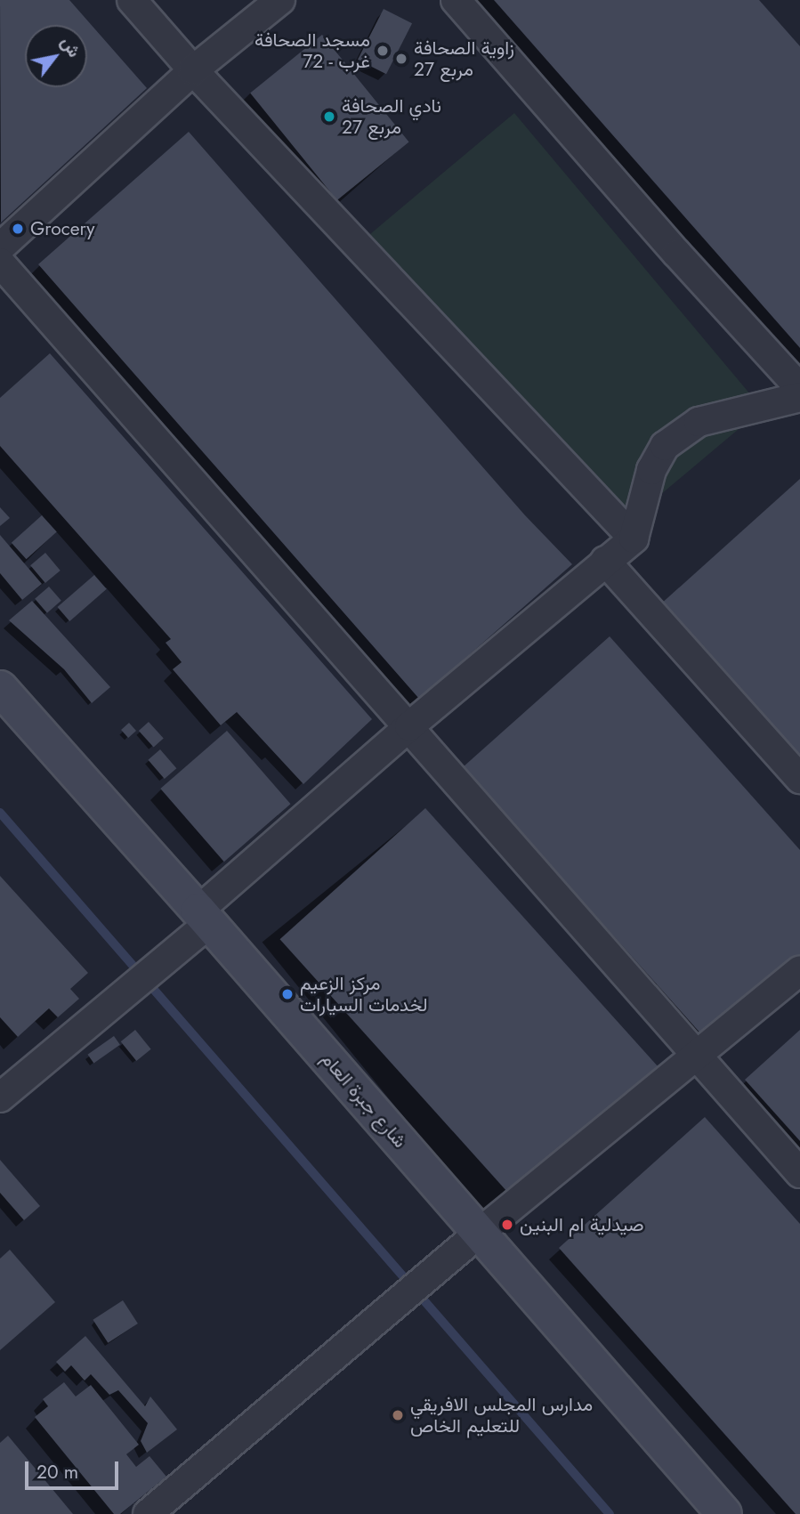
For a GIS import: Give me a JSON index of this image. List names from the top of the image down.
{
  "streets": {
    "main road": ["شارع جبرة العام"]
  },
  "places": [
    "مسجد الصحافة 72 - غرب",
    "زاوية الصحافة مربع 27",
    "نادي الصحافة مربع 27",
    "Grocery",
    "مركز الزعيم لخدمات السيارات",
    "صيدلية ام البنين",
    "مدارس المجلس الافريقي للتعليم الخاص"
  ],
  "scale_bar": "20 m",
  "north": "top right"
}
